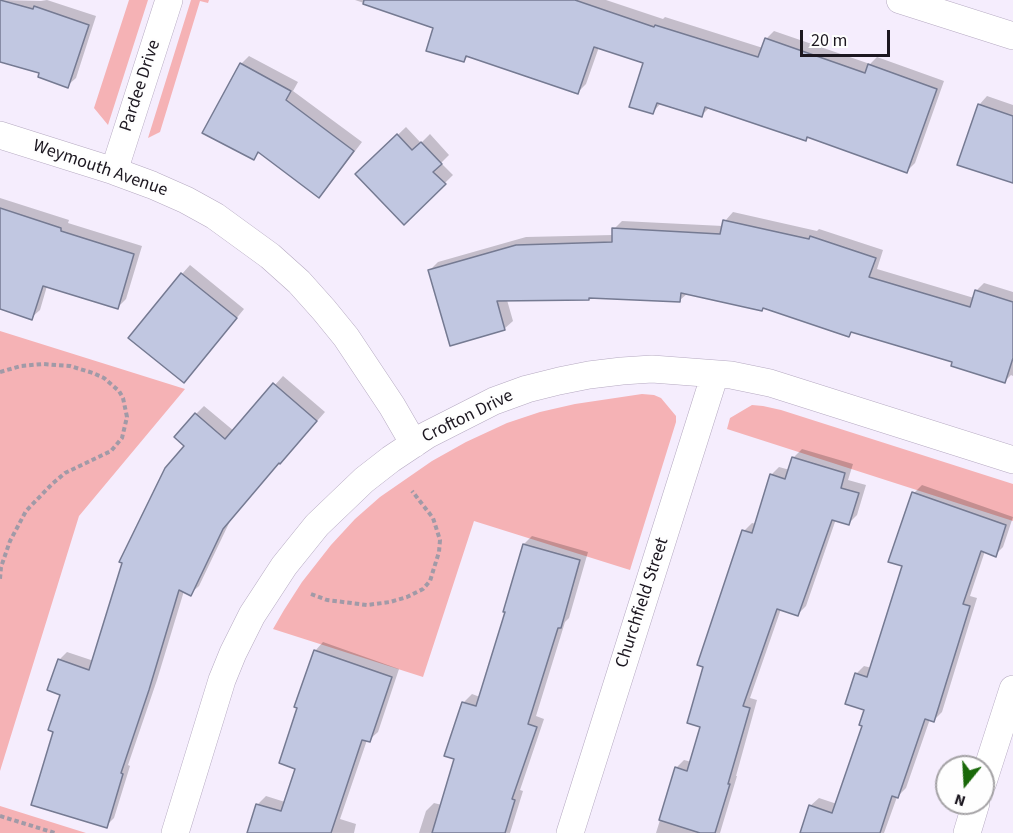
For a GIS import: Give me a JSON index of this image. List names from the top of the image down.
{
  "streets": {
    "street": [
      "Pardee Drive",
      "Weymouth Avenue",
      "Crofton Drive",
      "Churchfield Street"
    ]
  },
  "crossings": [
    ["Pardee Drive", "Weymouth Avenue"],
    ["Weymouth Avenue", "Crofton Drive"],
    ["Crofton Drive", "Churchfield Street"]
  ],
  "scale_bar": "20 m",
  "north": "bottom"
}
